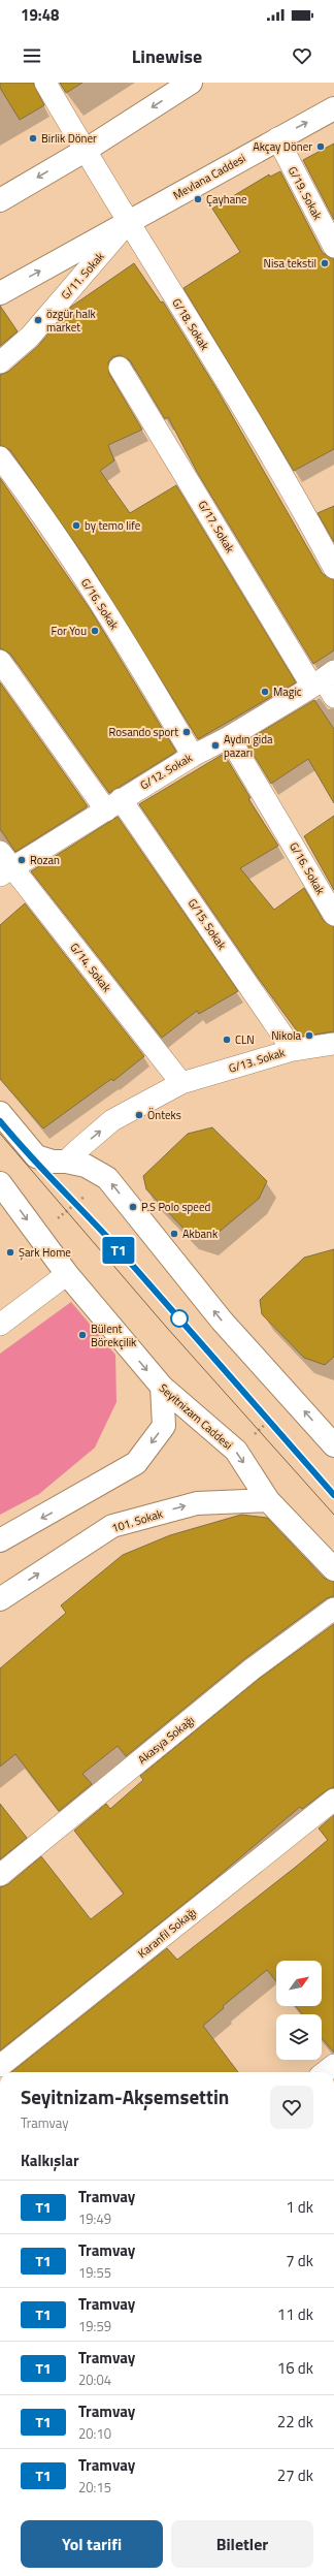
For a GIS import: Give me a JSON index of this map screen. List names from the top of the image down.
{
  "streets": {
    "street": [
      "Mevlana Caddesi",
      "G/19. Sokak",
      "G/11. Sokak",
      "G/18. Sokak",
      "G/17. Sokak",
      "G/16. Sokak",
      "G/12. Sokak",
      "G/15. Sokak",
      "G/14. Sokak",
      "G/13. Sokak",
      "Seyitnizam Caddesi",
      "101. Sokak",
      "Akasya Sokağı",
      "Karanfil Sokağı"
    ]
  },
  "crossings": [
    ["Mevlana Caddesi", "G/19. Sokak"],
    ["Mevlana Caddesi", "G/11. Sokak"],
    ["Mevlana Caddesi", "G/18. Sokak"],
    ["G/11. Sokak", "G/18. Sokak"],
    ["G/17. Sokak", "G/12. Sokak"],
    ["G/16. Sokak", "G/12. Sokak"],
    ["G/12. Sokak", "G/15. Sokak"],
    ["G/12. Sokak", "G/14. Sokak"],
    ["G/15. Sokak", "G/13. Sokak"],
    ["G/14. Sokak", "G/13. Sokak"],
    ["Seyitnizam Caddesi", "101. Sokak"]
  ],
  "one_way": ["G/13. Sokak", "101. Sokak"],
  "places": [
    "Birlik Döner",
    "Akçay Döner",
    "Çayhane",
    "Nisa tekstil",
    "özgür halk market",
    "by temo life",
    "For You",
    "Magic",
    "Rosando sport",
    "Aydın gida pazarı",
    "Rozan",
    "Nikola",
    "CLN",
    "Önteks",
    "P.S Polo speed",
    "Akbank",
    "Şark Home",
    "Bülent Börekçilik"
  ],
  "lines": ["tram line T1"],
  "north": "top right",
  "page": {
    "status": "19:48",
    "header": "Linewise",
    "on_map": "T1",
    "heading": [
      ["Seyitnizam-Akşemsettin", "Tramvay"],
      "Kalkışlar"
    ],
    "list": [
      {
        "mark": "T1",
        "name": "Tramvay",
        "note": "19:49",
        "value": "1 dk"
      },
      {
        "mark": "T1",
        "name": "Tramvay",
        "note": "19:55",
        "value": "7 dk"
      },
      {
        "mark": "T1",
        "name": "Tramvay",
        "note": "19:59",
        "value": "11 dk"
      },
      {
        "mark": "T1",
        "name": "Tramvay",
        "note": "20:04",
        "value": "16 dk"
      },
      {
        "mark": "T1",
        "name": "Tramvay",
        "note": "20:10",
        "value": "22 dk"
      },
      {
        "mark": "T1",
        "name": "Tramvay",
        "note": "20:15",
        "value": "27 dk"
      }
    ],
    "buttons": ["Yol tarifi", "Biletler"]
  }
}
